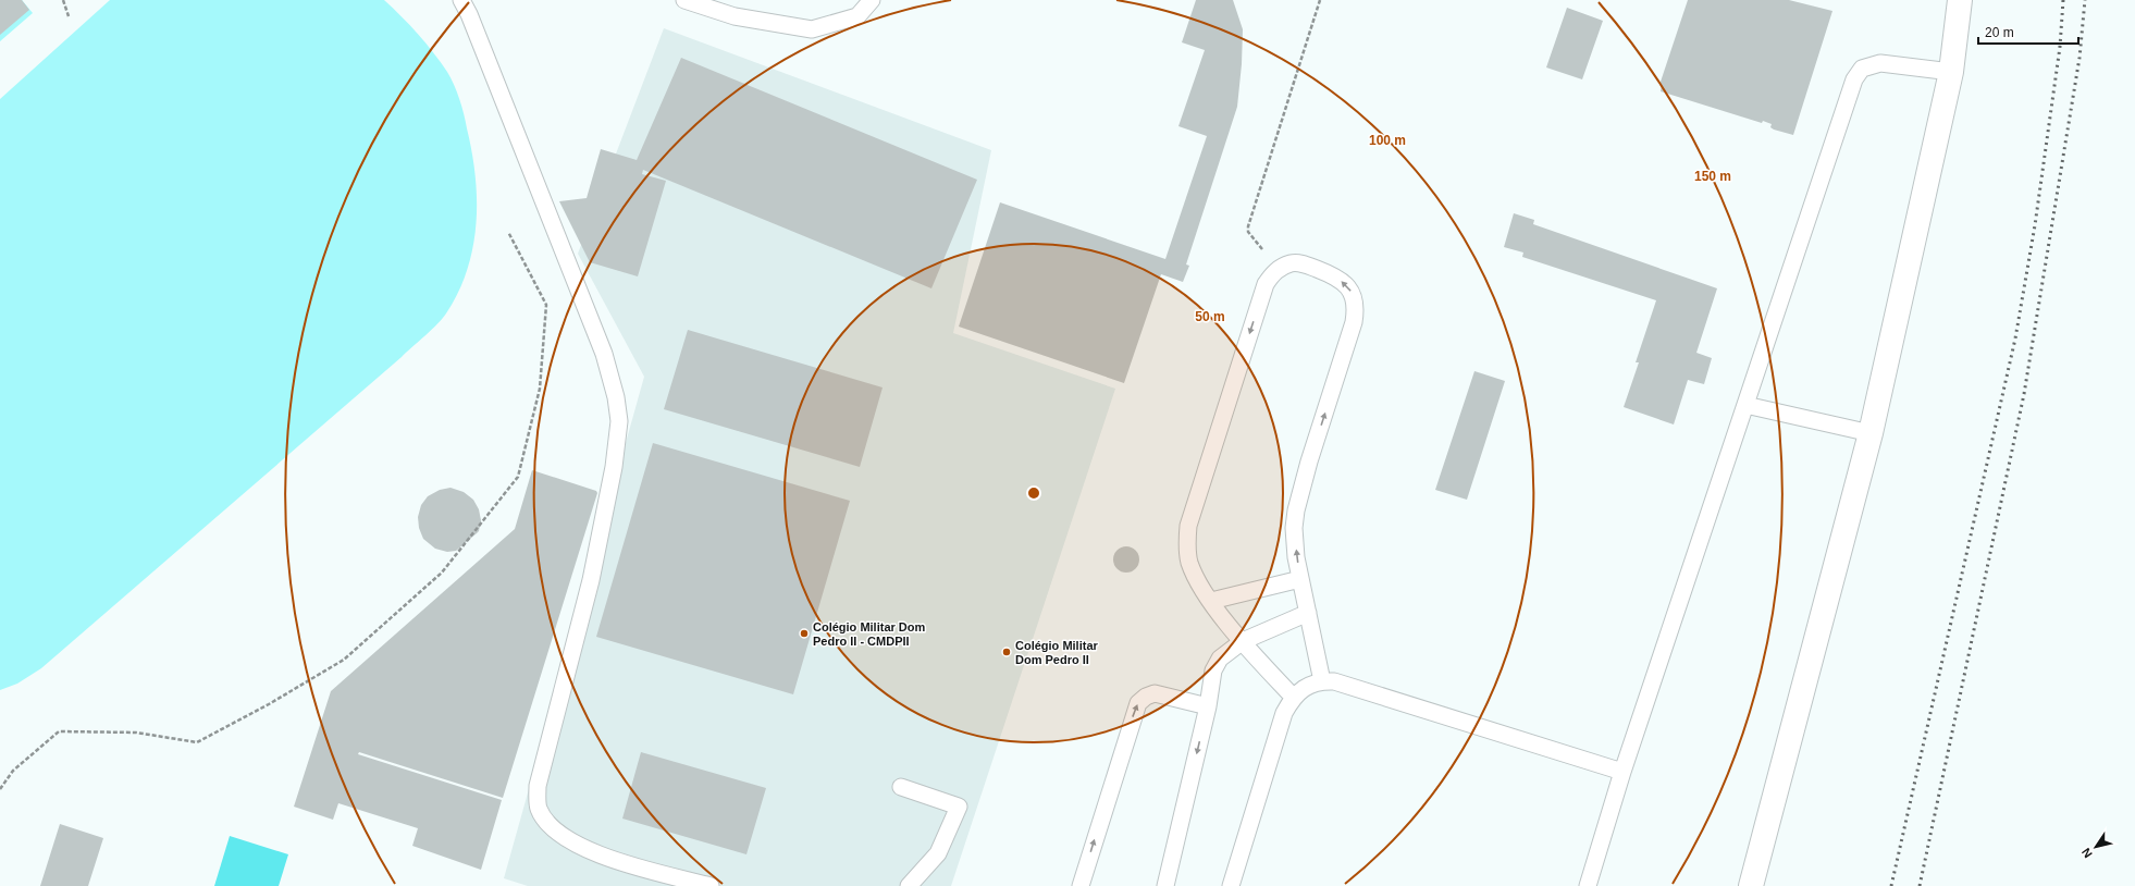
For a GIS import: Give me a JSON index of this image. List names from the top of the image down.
{
  "places": ["Colégio Militar Dom Pedro II - CMDPII", "Colégio Militar Dom Pedro II"],
  "scale_bar": "20 m",
  "north": "bottom left",
  "rings": ["100 m", "150 m", "50 m"]
}
